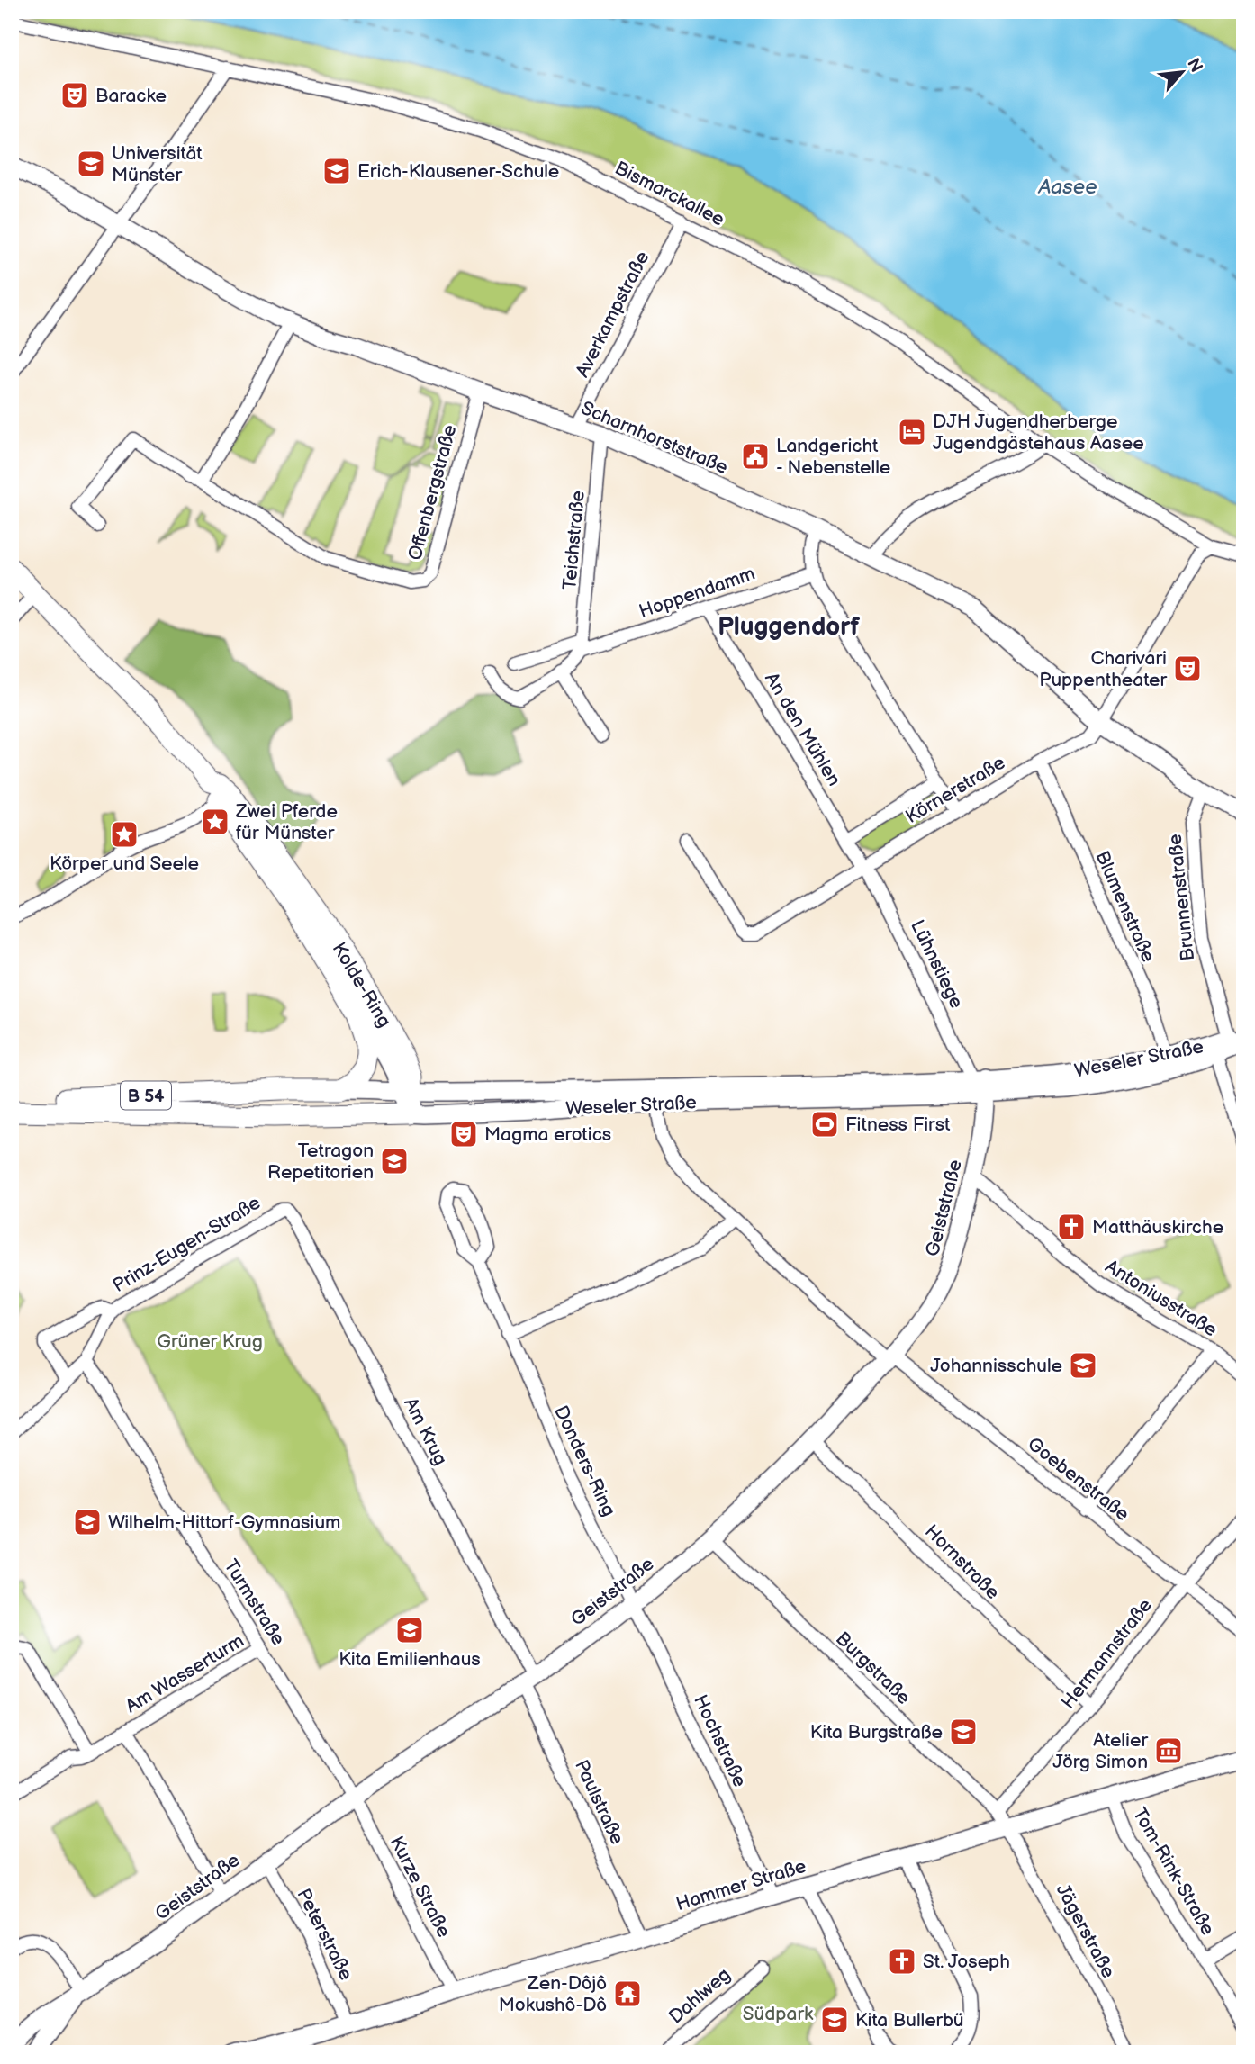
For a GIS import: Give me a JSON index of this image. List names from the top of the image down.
{
  "streets": {
    "main road": ["Kolde-Ring", "Weseler Straße", "B 54"],
    "street": [
      "Bismarckallee",
      "Averkampstraße",
      "Scharnhorststraße",
      "Offenbergstraße",
      "Teichstraße",
      "Hoppendamm",
      "An den Mühlen",
      "Körnerstraße",
      "Brunnenstraße",
      "Blumenstraße",
      "Lühnstiege",
      "Geiststraße",
      "Prinz-Eugen-Straße",
      "Antoniusstraße",
      "Am Krug",
      "Donders-Ring",
      "Goebenstraße",
      "Hornstraße",
      "Turmstraße",
      "Hermannstraße",
      "Burgstraße",
      "Am Wasserturm",
      "Hochstraße",
      "Paulstraße",
      "Tom-Rink-Straße",
      "Hammer Straße",
      "Kurze Straße",
      "Jägerstraße",
      "Peterstraße",
      "Dahlweg"
    ]
  },
  "crossings": [
    ["Bismarckallee", "Averkampstraße"],
    ["Bismarckallee", "Körnerstraße"],
    ["Averkampstraße", "Scharnhorststraße"],
    ["Scharnhorststraße", "Offenbergstraße"],
    ["Scharnhorststraße", "Teichstraße"],
    ["Scharnhorststraße", "Körnerstraße"],
    ["Scharnhorststraße", "Brunnenstraße"],
    ["Teichstraße", "Hoppendamm"],
    ["Hoppendamm", "An den Mühlen"],
    ["An den Mühlen", "Körnerstraße"],
    ["An den Mühlen", "Lühnstiege"],
    ["Körnerstraße", "Blumenstraße"],
    ["Körnerstraße", "Lühnstiege"],
    ["Brunnenstraße", "Weseler Straße"],
    ["Blumenstraße", "Weseler Straße"],
    ["Lühnstiege", "Weseler Straße"],
    ["Lühnstiege", "Geiststraße"],
    ["Kolde-Ring", "Weseler Straße"],
    ["Weseler Straße", "Geiststraße"],
    ["Weseler Straße", "Goebenstraße"],
    ["Geiststraße", "Antoniusstraße"],
    ["Geiststraße", "Am Krug"],
    ["Geiststraße", "Donders-Ring"],
    ["Geiststraße", "Goebenstraße"],
    ["Geiststraße", "Hornstraße"],
    ["Geiststraße", "Turmstraße"],
    ["Geiststraße", "Burgstraße"],
    ["Geiststraße", "Hochstraße"],
    ["Geiststraße", "Paulstraße"],
    ["Geiststraße", "Kurze Straße"],
    ["Geiststraße", "Peterstraße"],
    ["Prinz-Eugen-Straße", "Am Krug"],
    ["Prinz-Eugen-Straße", "Turmstraße"],
    ["Am Krug", "Paulstraße"],
    ["Donders-Ring", "Hochstraße"],
    ["Goebenstraße", "Hermannstraße"],
    ["Hornstraße", "Hermannstraße"],
    ["Turmstraße", "Am Wasserturm"],
    ["Turmstraße", "Kurze Straße"],
    ["Hermannstraße", "Burgstraße"],
    ["Hermannstraße", "Hammer Straße"],
    ["Hermannstraße", "Jägerstraße"],
    ["Burgstraße", "Hammer Straße"],
    ["Burgstraße", "Jägerstraße"],
    ["Hochstraße", "Hammer Straße"],
    ["Paulstraße", "Hammer Straße"],
    ["Tom-Rink-Straße", "Hammer Straße"],
    ["Hammer Straße", "Kurze Straße"],
    ["Hammer Straße", "Jägerstraße"],
    ["Hammer Straße", "Peterstraße"]
  ],
  "districts": ["Pluggendorf"],
  "water": ["Aasee"],
  "parks": ["Grüner Krug", "Südpark"],
  "places": {
    "theatre": ["Baracke", "Charivari Puppentheater", "Magma erotics"],
    "school or university": [
      "Universität Münster",
      "Erich-Klausener-Schule",
      "Tetragon Repetitorien",
      "Johannisschule",
      "Wilhelm-Hittorf-Gymnasium",
      "Kita Emilienhaus",
      "Kita Burgstraße",
      "Kita Bullerbü"
    ],
    "hotel": ["DJH Jugendherberge Jugendgästehaus Aasee"],
    "public building": ["Landgericht - Nebenstelle"],
    "place": ["Zwei Pferde für Münster", "Körper und Seele"],
    "sports": ["Fitness First"],
    "church": ["Matthäuskirche", "St. Joseph"],
    "museum": ["Atelier Jörg Simon"],
    "temple": ["Zen-Dôjô Mokushô-Dô"]
  },
  "north": "top right"
}
